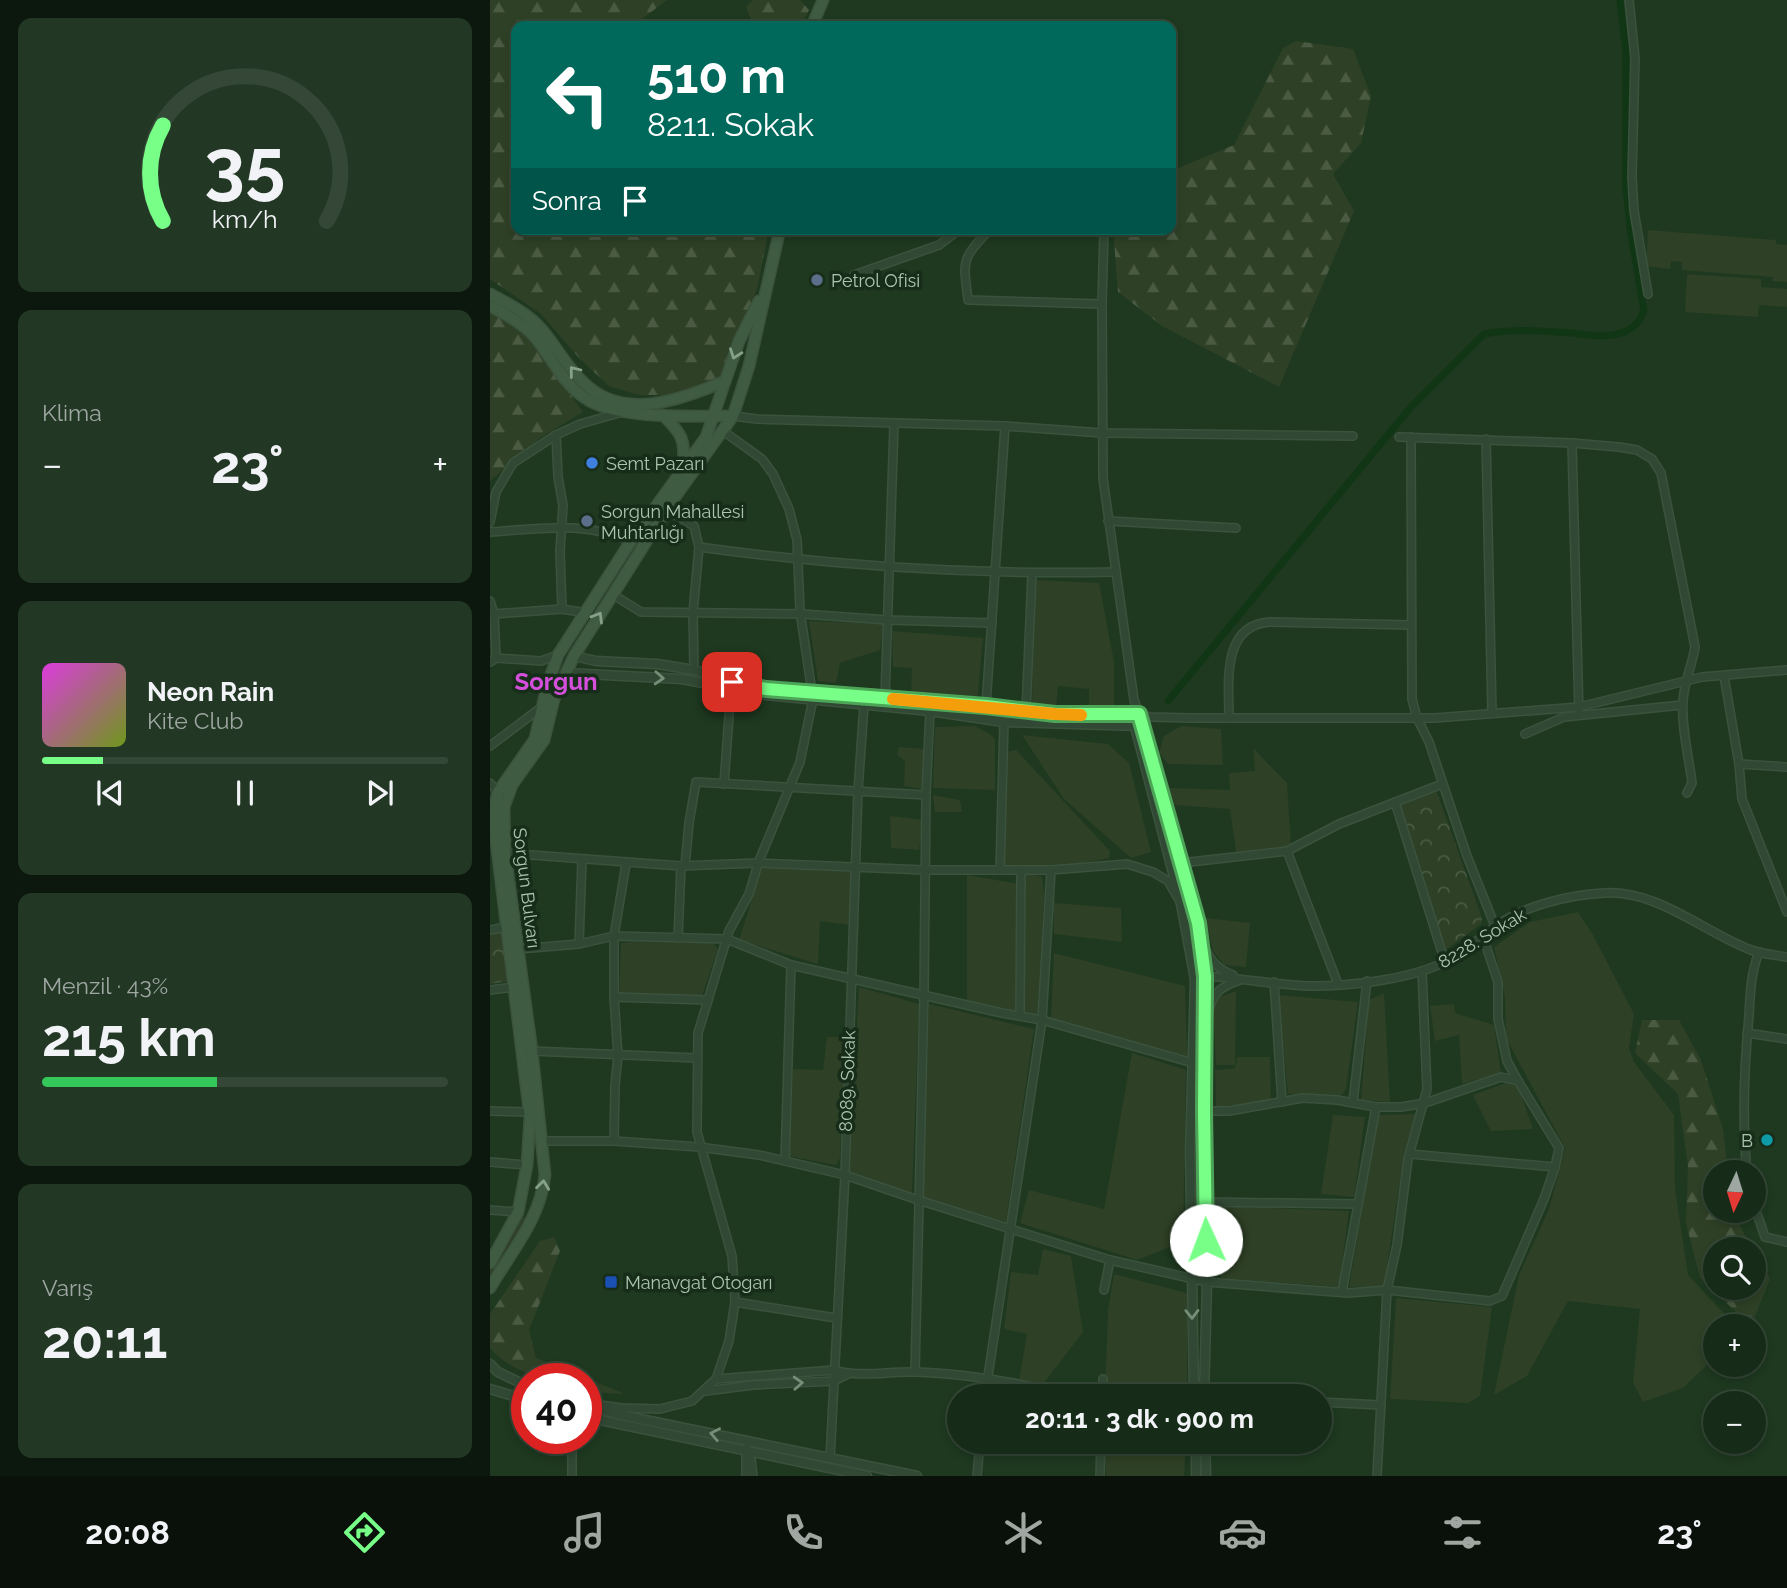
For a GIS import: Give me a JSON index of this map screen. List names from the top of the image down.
{
  "streets": {
    "main road": ["Sorgun Bulvarı"],
    "street": ["8228. Sokak", "8089. Sokak"]
  },
  "districts": ["Sorgun"],
  "places": {
    "other": [
      "Petrol Ofisi",
      "Semt Pazarı",
      "Sorgun Mahallesi Muhtarlığı",
      "B"
    ],
    "transit": ["Manavgat Otogarı"]
  },
  "north": "bottom",
  "page": {
    "turn": ["510 m", "8211. Sokak"],
    "then": "Sonra",
    "tile": [
      "Klima",
      ["Menzil · 43%", "215 km"],
      ["Varış", "20:11"]
    ],
    "heat": ["−", "23°", "+"],
    "song": ["Neon Rain", "Kite Club"],
    "map_buttons": ["+", "−"],
    "limit": "40",
    "trip": "20:11 · 3 dk · 900 m",
    "tabs": ["20:08", "23°"],
    "gauge": ["35", "km/h"]
  }
}
